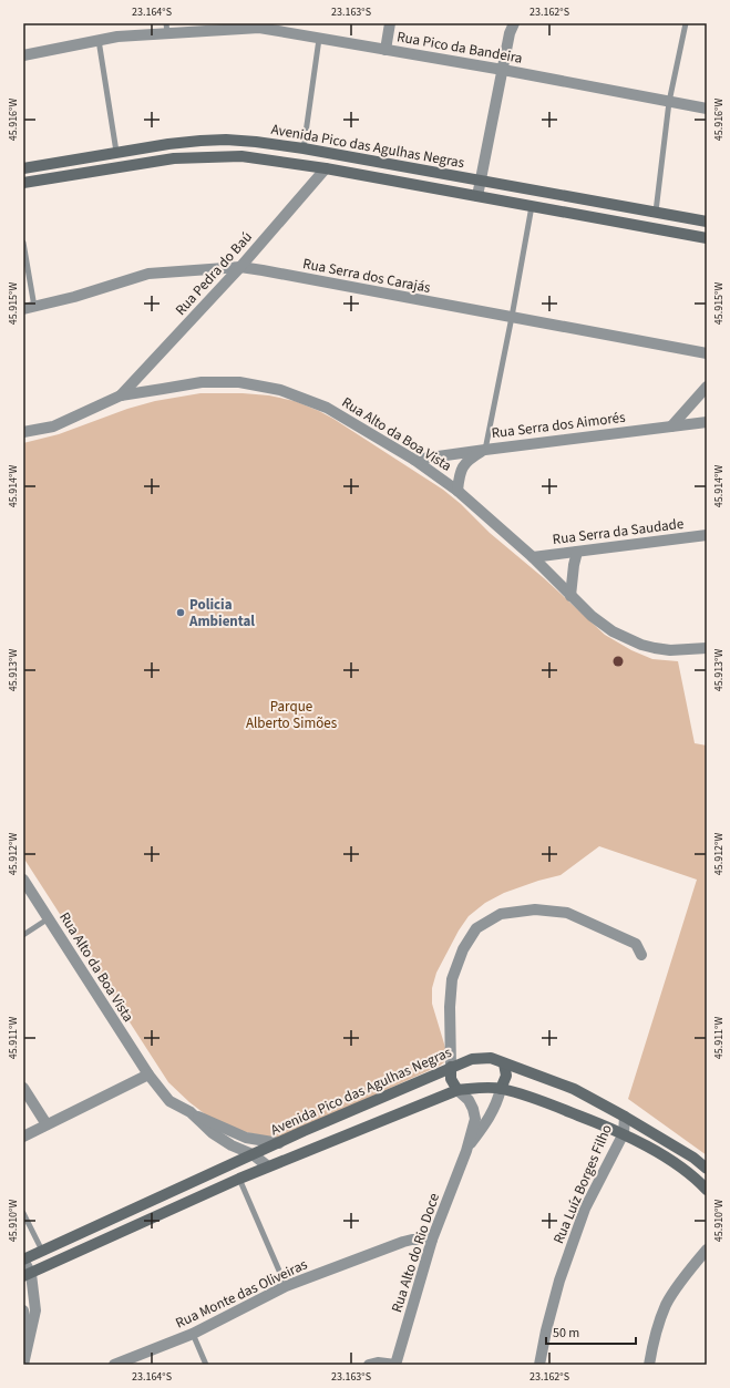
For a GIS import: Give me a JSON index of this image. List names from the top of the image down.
{
  "streets": {
    "street": [
      "Rua Pico da Bandeira",
      "Avenida Pico das Agulhas Negras",
      "Rua Pedra do Baú",
      "Rua Serra dos Carajás",
      "Rua Serra dos Aimorés",
      "Rua Alto da Boa Vista",
      "Rua Serra da Saudade",
      "Rua Luíz Borges Filho",
      "Rua Alto do Rio Doce",
      "Rua Monte das Oliveiras"
    ]
  },
  "crossings": [
    ["Avenida Pico das Agulhas Negras", "Rua Pedra do Baú"],
    ["Avenida Pico das Agulhas Negras", "Rua Alto da Boa Vista"],
    ["Avenida Pico das Agulhas Negras", "Rua Luíz Borges Filho"],
    ["Rua Pedra do Baú", "Rua Serra dos Carajás"],
    ["Rua Pedra do Baú", "Rua Alto da Boa Vista"],
    ["Rua Serra dos Aimorés", "Rua Alto da Boa Vista"],
    ["Rua Alto da Boa Vista", "Rua Serra da Saudade"],
    ["Rua Alto do Rio Doce", "Rua Monte das Oliveiras"]
  ],
  "parks": ["Parque Alberto Simões"],
  "places": ["Policia Ambiental"],
  "scale_bar": "50 m",
  "coordinates": [
    "23.164°S",
    "23.163°S",
    "23.162°S",
    "45.916°W",
    "45.915°W",
    "45.914°W",
    "45.913°W",
    "45.912°W",
    "45.911°W",
    "45.910°W"
  ]
}
